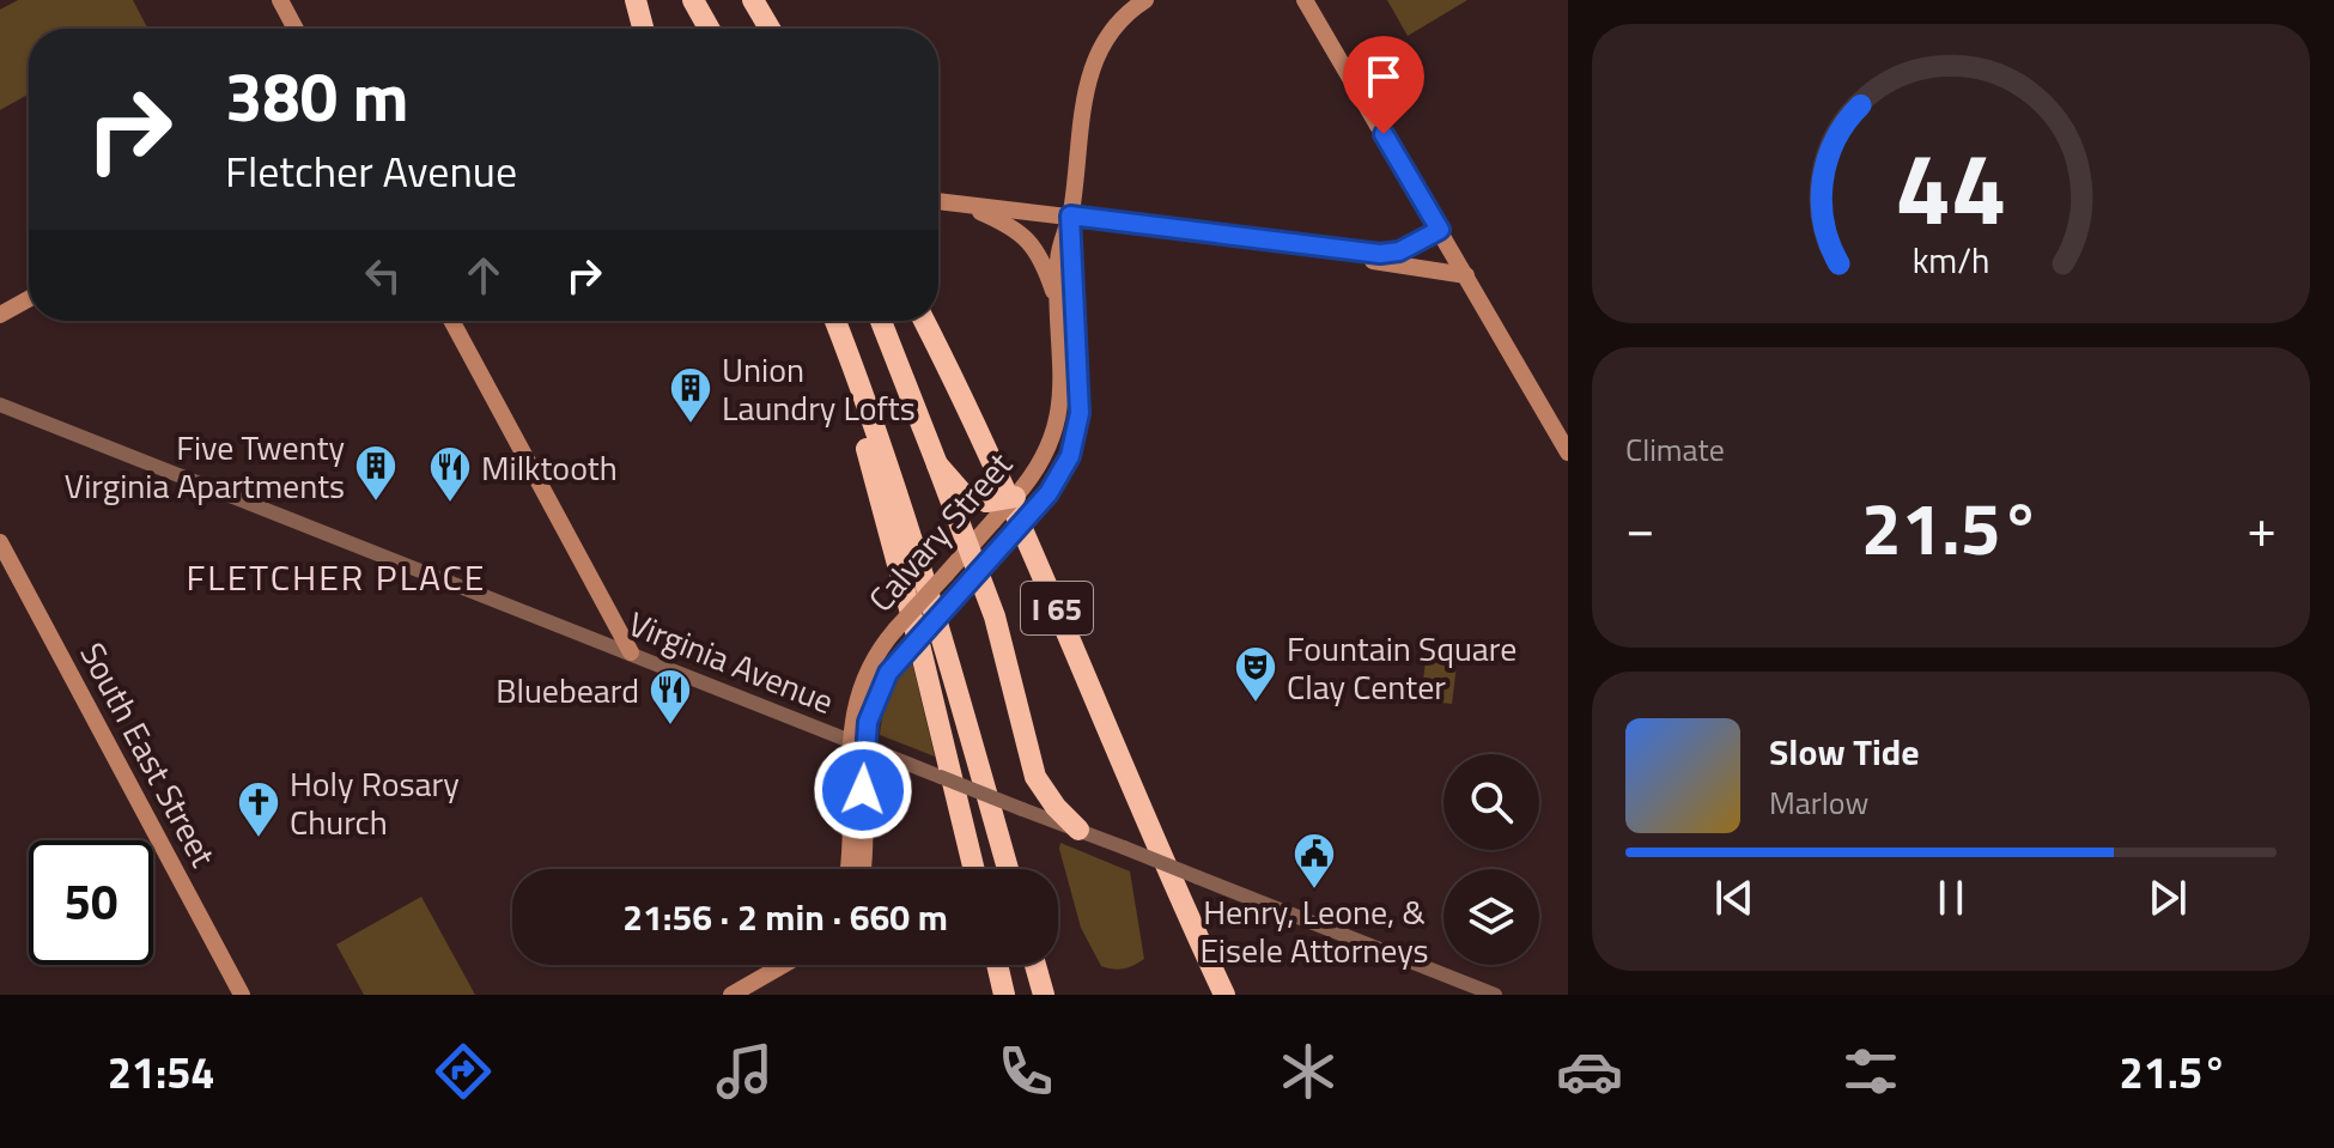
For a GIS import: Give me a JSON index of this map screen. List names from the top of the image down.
{
  "streets": {
    "highway": ["I 65"],
    "main road": ["Calvary Street", "South East Street"],
    "street": ["Virginia Avenue"]
  },
  "crossings": [
    ["Calvary Street", "Virginia Avenue"]
  ],
  "districts": ["FLETCHER PLACE"],
  "places": {
    "building": ["Union Laundry Lofts", "Five Twenty Virginia Apartments"],
    "restaurant": ["Milktooth", "Bluebeard"],
    "theatre": ["Fountain Square Clay Center"],
    "church": ["Holy Rosary Church"],
    "public building": ["Henry, Leone, & Eisele Attorneys"]
  },
  "page": {
    "turn": ["380 m", "Fletcher Avenue"],
    "tile": "Climate",
    "heat": ["−", "21.5°", "+"],
    "song": ["Slow Tide", "Marlow"],
    "limit": "50",
    "trip": "21:56 · 2 min · 660 m",
    "tabs": ["21:54", "21.5°"],
    "gauge": ["44", "km/h"]
  }
}
